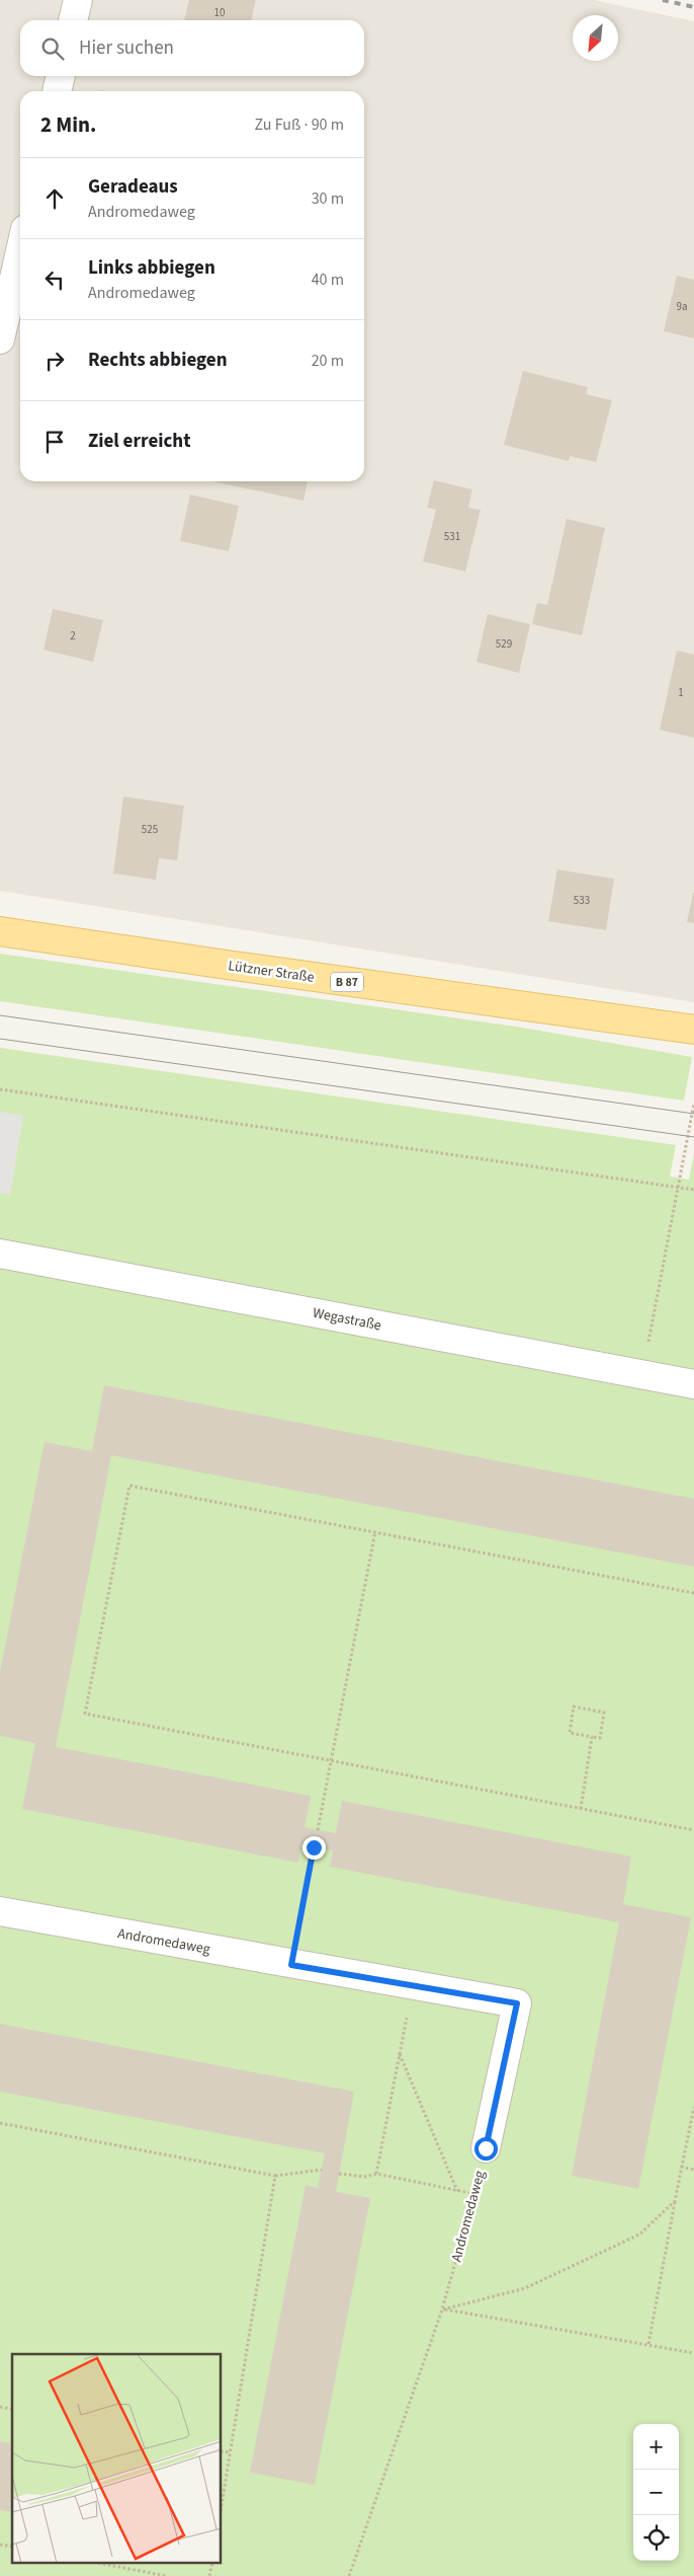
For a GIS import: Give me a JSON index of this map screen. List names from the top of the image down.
{
  "streets": {
    "main road": ["Lützner Straße", "B 87"],
    "street": ["Wegastraße", "Andromedaweg"]
  },
  "house_numbers": [
    "10",
    "9a",
    "531",
    "2",
    "529",
    "1",
    "525",
    "533"
  ],
  "north": "bottom left",
  "page": {
    "search": "Hier suchen",
    "heading": ["2 Min.", "Zu Fuß · 90 m"],
    "list": [
      ["Geradeaus", "Andromedaweg", "30 m"],
      ["Links abbiegen", "Andromedaweg", "40 m"],
      ["Rechts abbiegen", "20 m"],
      "Ziel erreicht"
    ],
    "map_buttons": ["+", "−"]
  }
}
